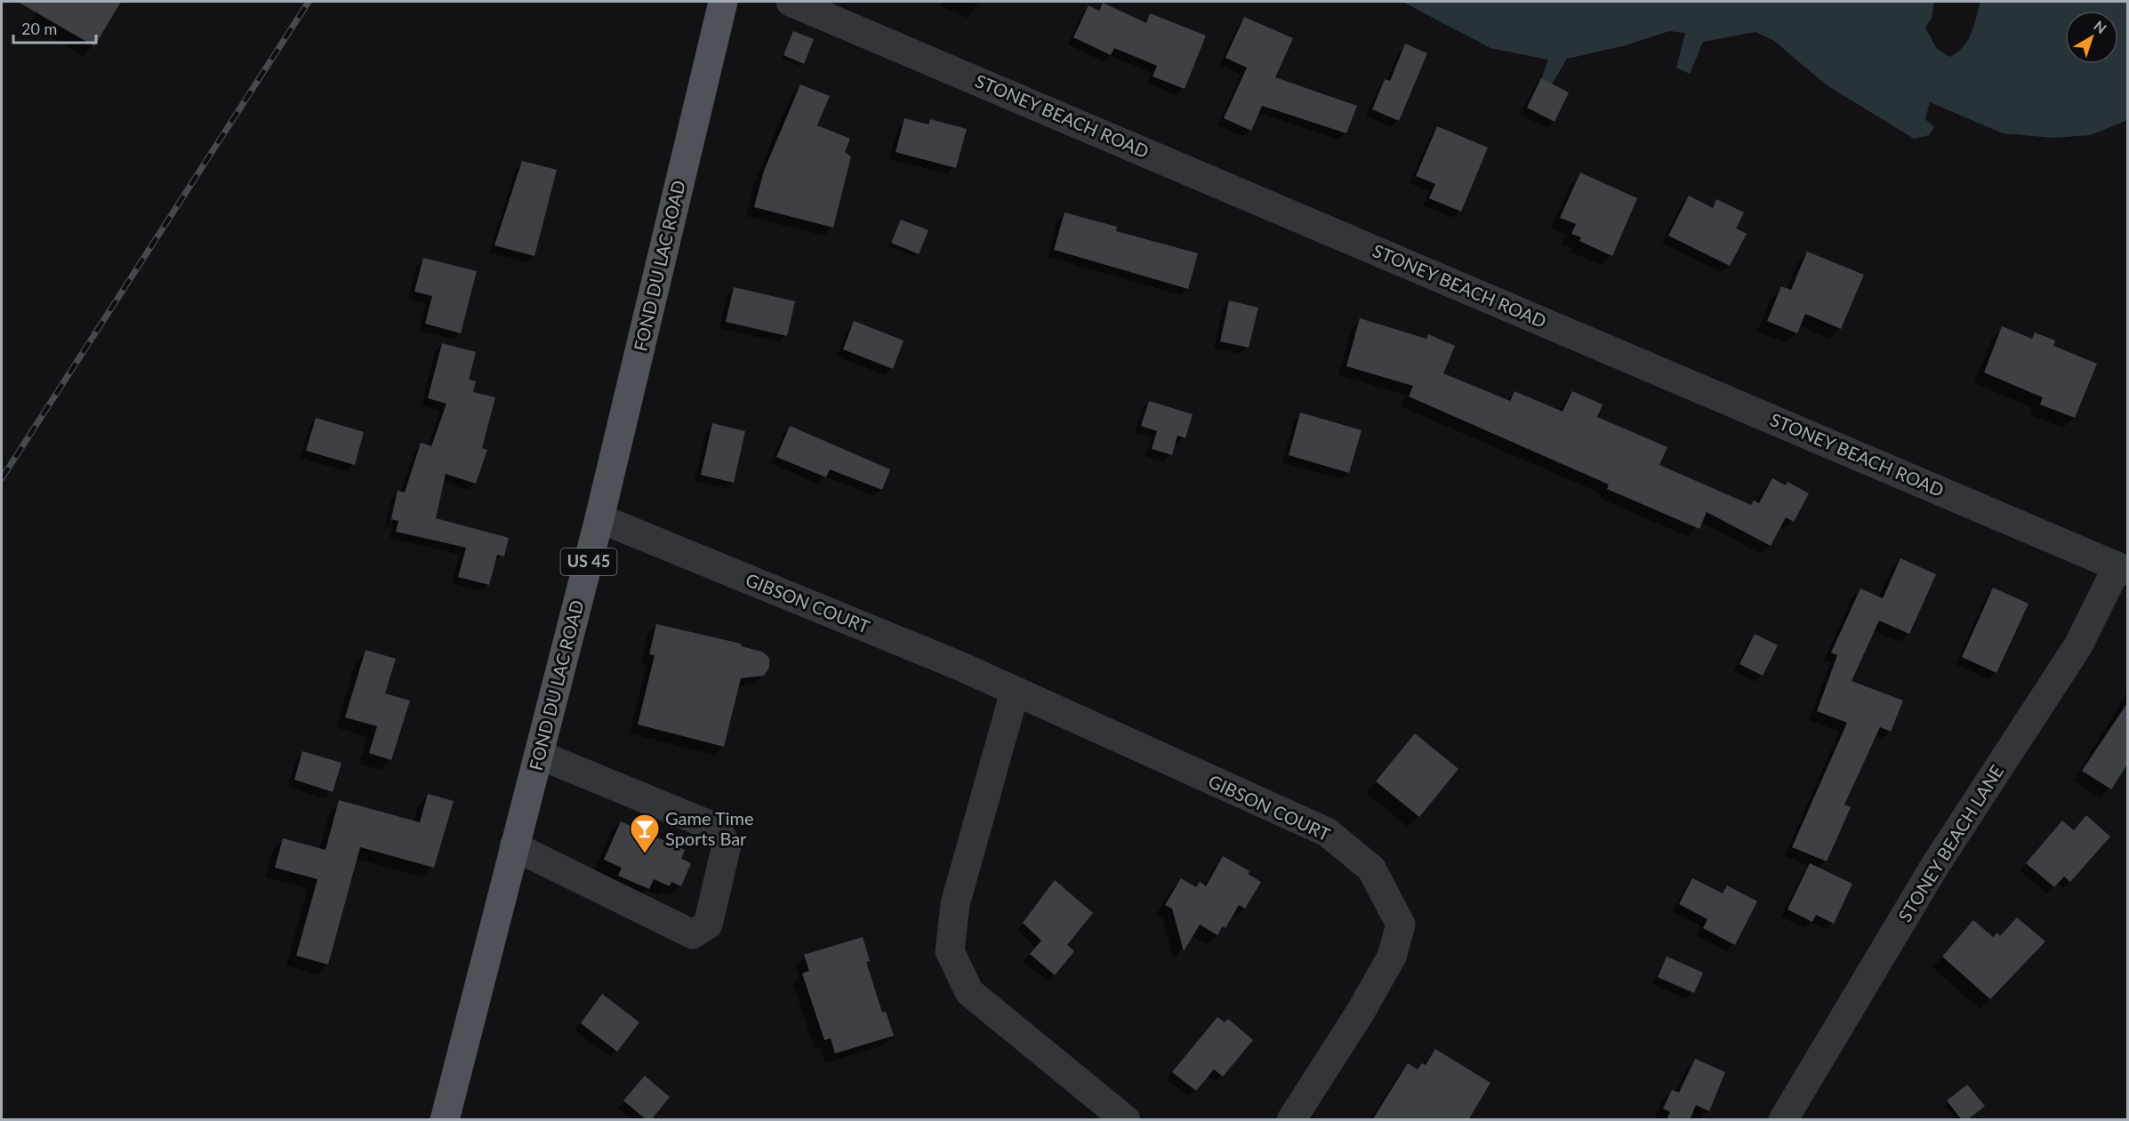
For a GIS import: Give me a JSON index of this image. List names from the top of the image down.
{
  "streets": {
    "main road": ["FOND DU LAC ROAD", "US 45"],
    "street": ["STONEY BEACH ROAD", "GIBSON COURT", "STONEY BEACH LANE"]
  },
  "crossings": [
    ["STONEY BEACH ROAD", "STONEY BEACH LANE"],
    ["FOND DU LAC ROAD", "GIBSON COURT"]
  ],
  "places": {
    "bar": ["Game Time Sports Bar"]
  },
  "scale_bar": "20 m",
  "north": "top right"
}
